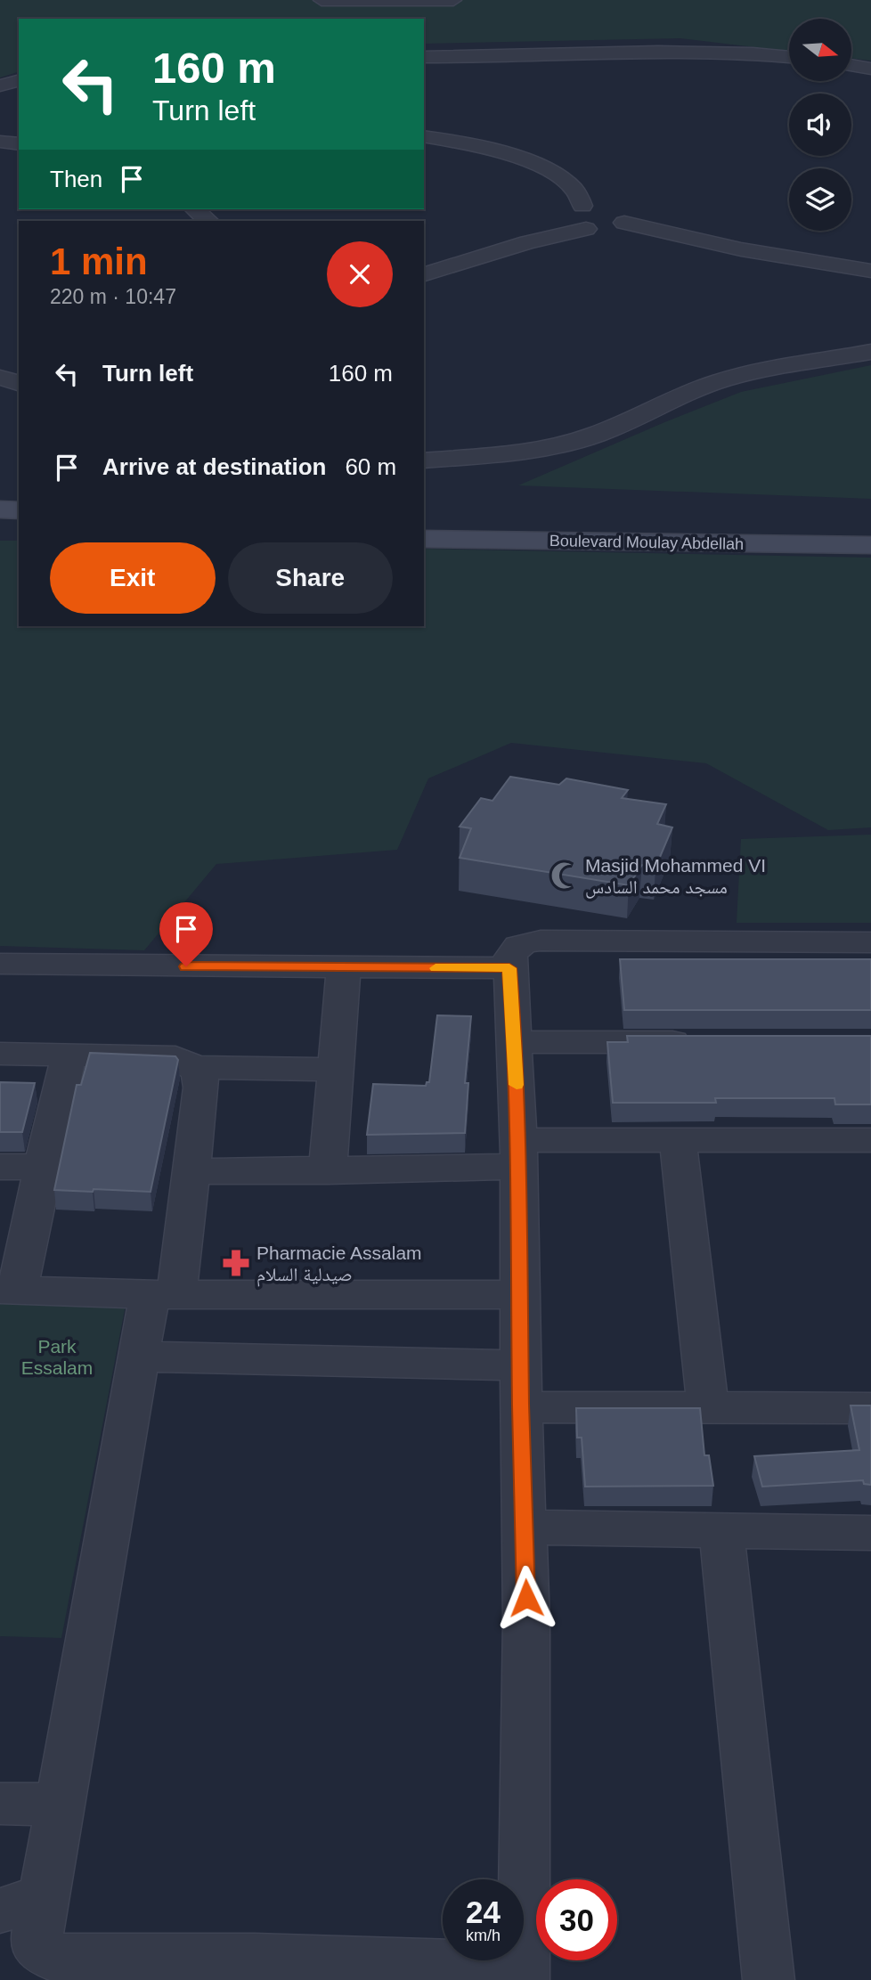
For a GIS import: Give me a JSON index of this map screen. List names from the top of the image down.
{
  "streets": {
    "main road": ["Boulevard Moulay Abdellah"]
  },
  "parks": ["Park Essalam"],
  "places": {
    "mosque": ["Masjid Mohammed VI مسجد محمد السادس"],
    "pharmacy": ["Pharmacie Assalam صيدلية السلام"]
  },
  "north": "right",
  "page": {
    "turn": ["160 m", "Turn left"],
    "then": "Then",
    "heading": ["1 min", "220 m · 10:47"],
    "list": [
      {
        "name": "Turn left",
        "value": "160 m"
      },
      {
        "name": "Arrive at destination",
        "value": "60 m"
      }
    ],
    "buttons": ["Exit", "Share"],
    "speed": "24 km/h",
    "limit": "30"
  }
}
